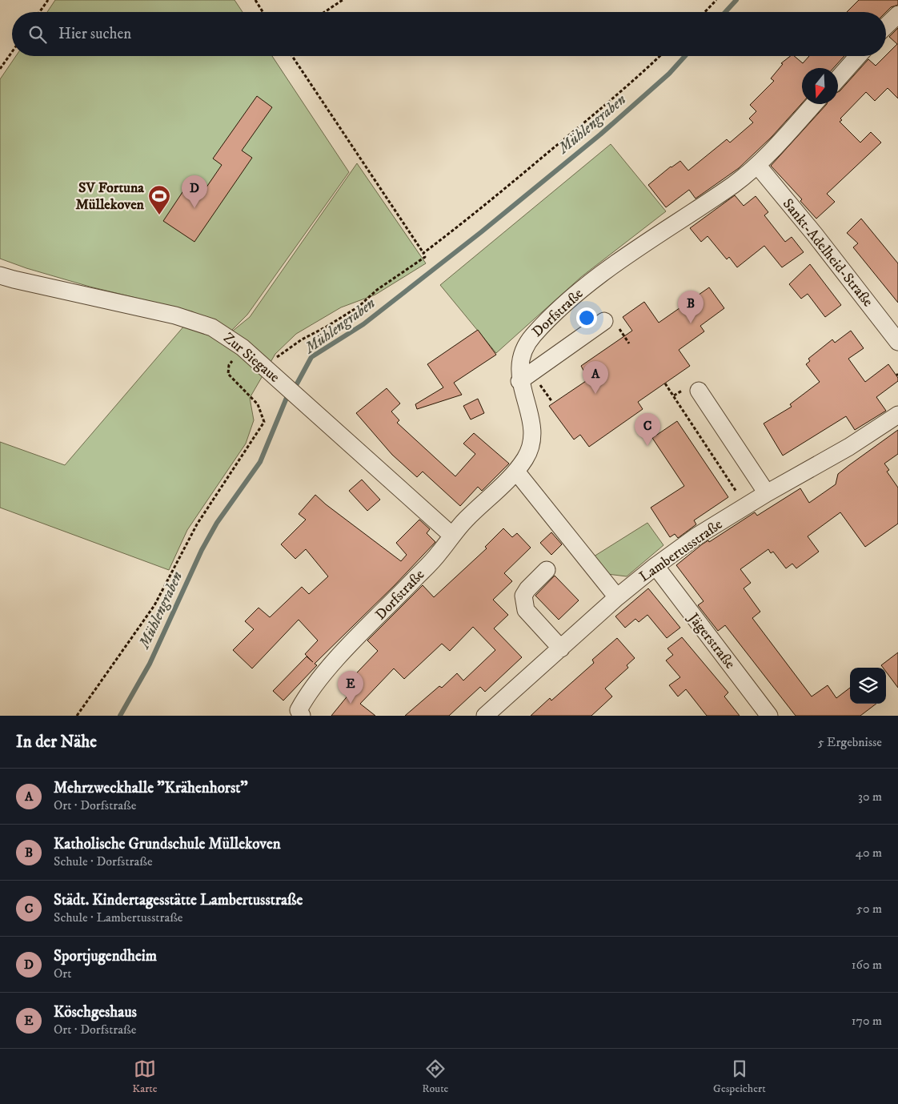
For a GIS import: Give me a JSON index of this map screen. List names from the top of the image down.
{
  "streets": {
    "street": [
      "Sankt-Adelheid-Straße",
      "Dorfstraße",
      "Zur Siegaue",
      "Lambertusstraße",
      "Jägerstraße"
    ]
  },
  "crossings": [
    ["Sankt-Adelheid-Straße", "Dorfstraße"],
    ["Dorfstraße", "Zur Siegaue"],
    ["Lambertusstraße", "Jägerstraße"]
  ],
  "water": ["Mühlengraben"],
  "places": {
    "sports": ["SV Fortuna Müllekoven"]
  },
  "north": "bottom",
  "page": {
    "search": "Hier suchen",
    "pins": [
      "D",
      "B",
      "A",
      "C",
      "E"
    ],
    "heading": ["In der Nähe", "5 Ergebnisse"],
    "list": [
      {
        "mark": "A",
        "name": "Mehrzweckhalle \"Krähenhorst\"",
        "note": "Ort · Dorfstraße",
        "value": "30 m"
      },
      {
        "mark": "B",
        "name": "Katholische Grundschule Müllekoven",
        "note": "Schule · Dorfstraße",
        "value": "40 m"
      },
      {
        "mark": "C",
        "name": "Städt. Kindertagesstätte Lambertusstraße",
        "note": "Schule · Lambertusstraße",
        "value": "50 m"
      },
      {
        "mark": "D",
        "name": "Sportjugendheim",
        "note": "Ort",
        "value": "160 m"
      },
      {
        "mark": "E",
        "name": "Köschgeshaus",
        "note": "Ort · Dorfstraße",
        "value": "170 m"
      }
    ],
    "nav": ["Karte", "Route", "Gespeichert"]
  }
}
